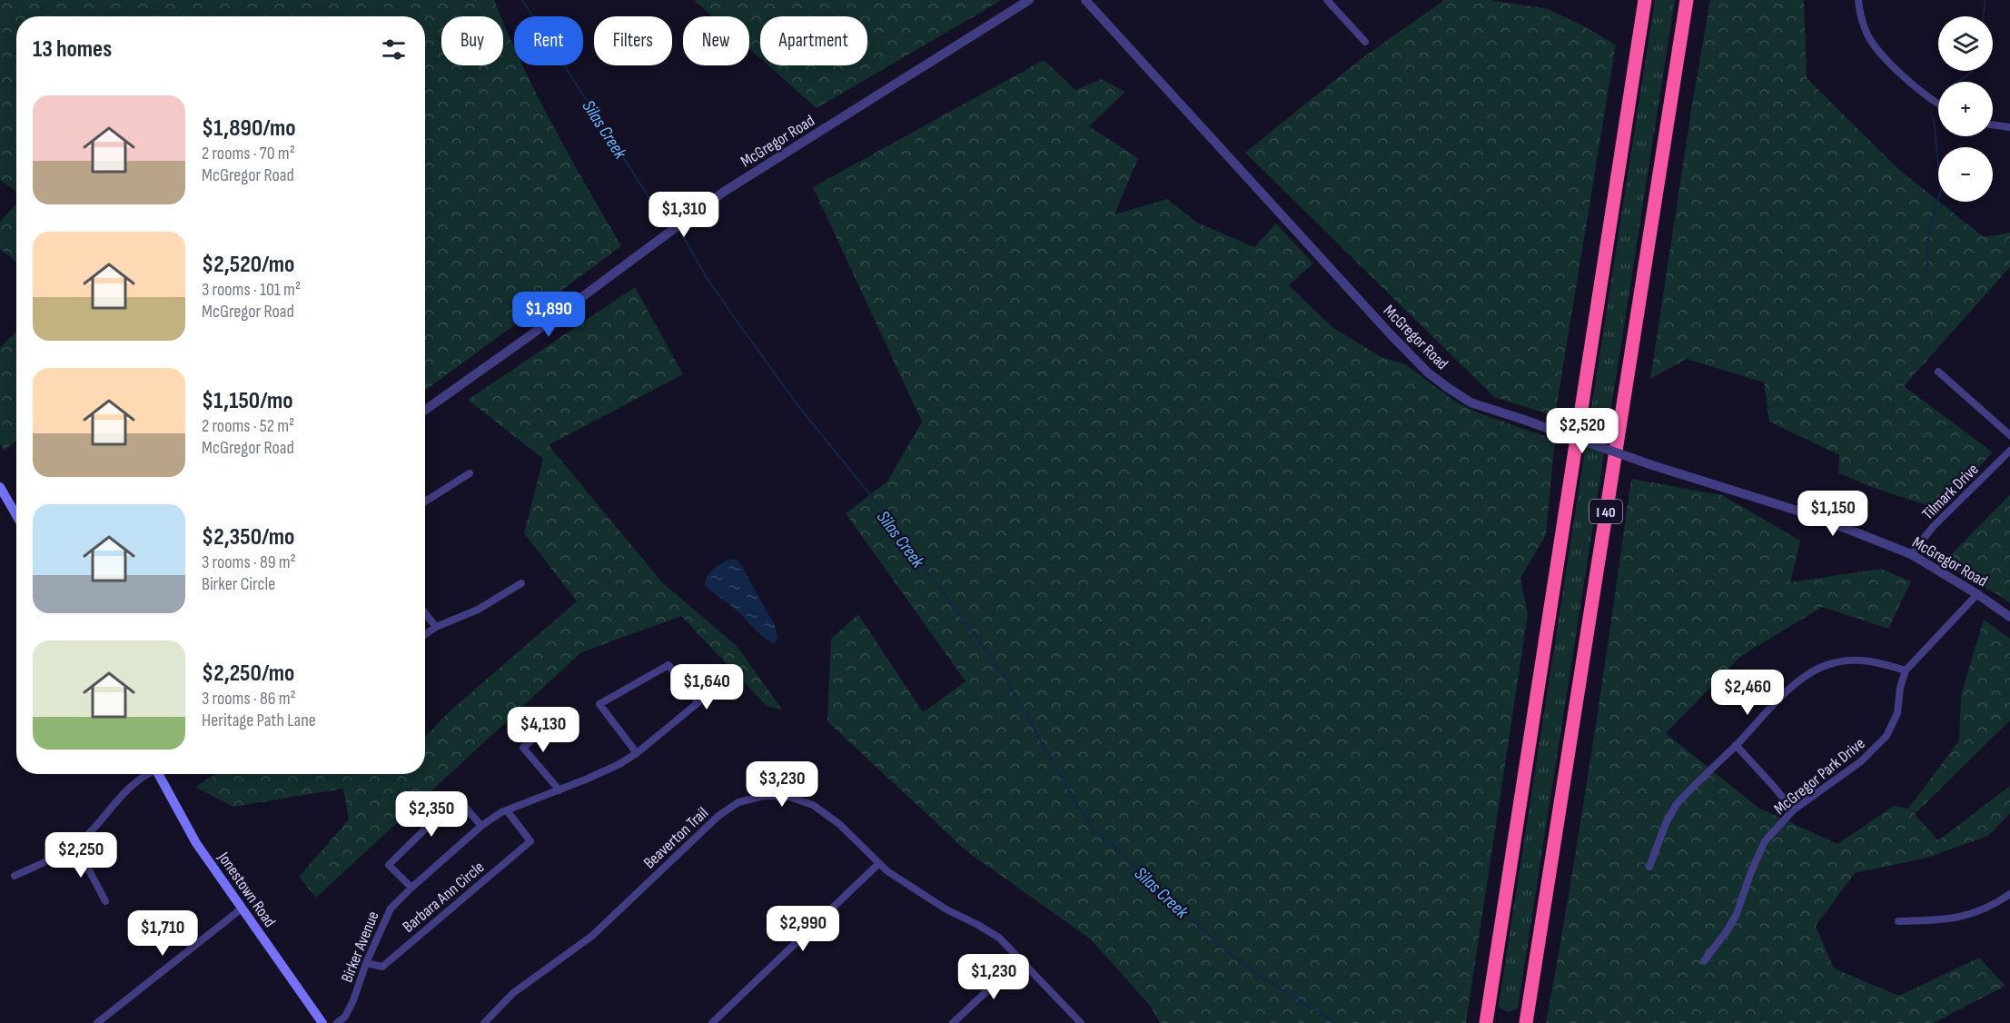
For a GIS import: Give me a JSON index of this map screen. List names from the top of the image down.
{
  "streets": {
    "highway": ["I 40"],
    "main road": ["Jonestown Road"],
    "street": [
      "McGregor Road",
      "Tilmark Drive",
      "McGregor Park Drive",
      "Beaverton Trail",
      "Barbara Ann Circle",
      "Birker Avenue"
    ]
  },
  "crossings": [
    ["McGregor Road", "Tilmark Drive"],
    ["McGregor Road", "McGregor Park Drive"],
    ["Barbara Ann Circle", "Birker Avenue"]
  ],
  "water": ["Silas Creek"],
  "page": {
    "map_buttons": ["+", "−"],
    "chip": [
      "Buy",
      "Rent",
      "Filters",
      "New",
      "Apartment"
    ],
    "heading": "13 homes",
    "list": [
      {
        "name": "$1,890/mo",
        "note": "2 rooms · 70 m² · McGregor Road"
      },
      {
        "name": "$2,520/mo",
        "note": "3 rooms · 101 m² · McGregor Road"
      },
      {
        "name": "$1,150/mo",
        "note": "2 rooms · 52 m² · McGregor Road"
      },
      {
        "name": "$2,350/mo",
        "note": "3 rooms · 89 m² · Birker Circle"
      },
      {
        "name": "$2,250/mo",
        "note": "3 rooms · 86 m² · Heritage Path Lane"
      }
    ],
    "price": [
      "$1,310",
      "$1,890",
      "$2,520",
      "$1,150",
      "$1,640",
      "$2,460",
      "$4,130",
      "$3,230",
      "$2,350",
      "$2,250",
      "$2,990",
      "$1,710",
      "$1,230"
    ]
  }
}
